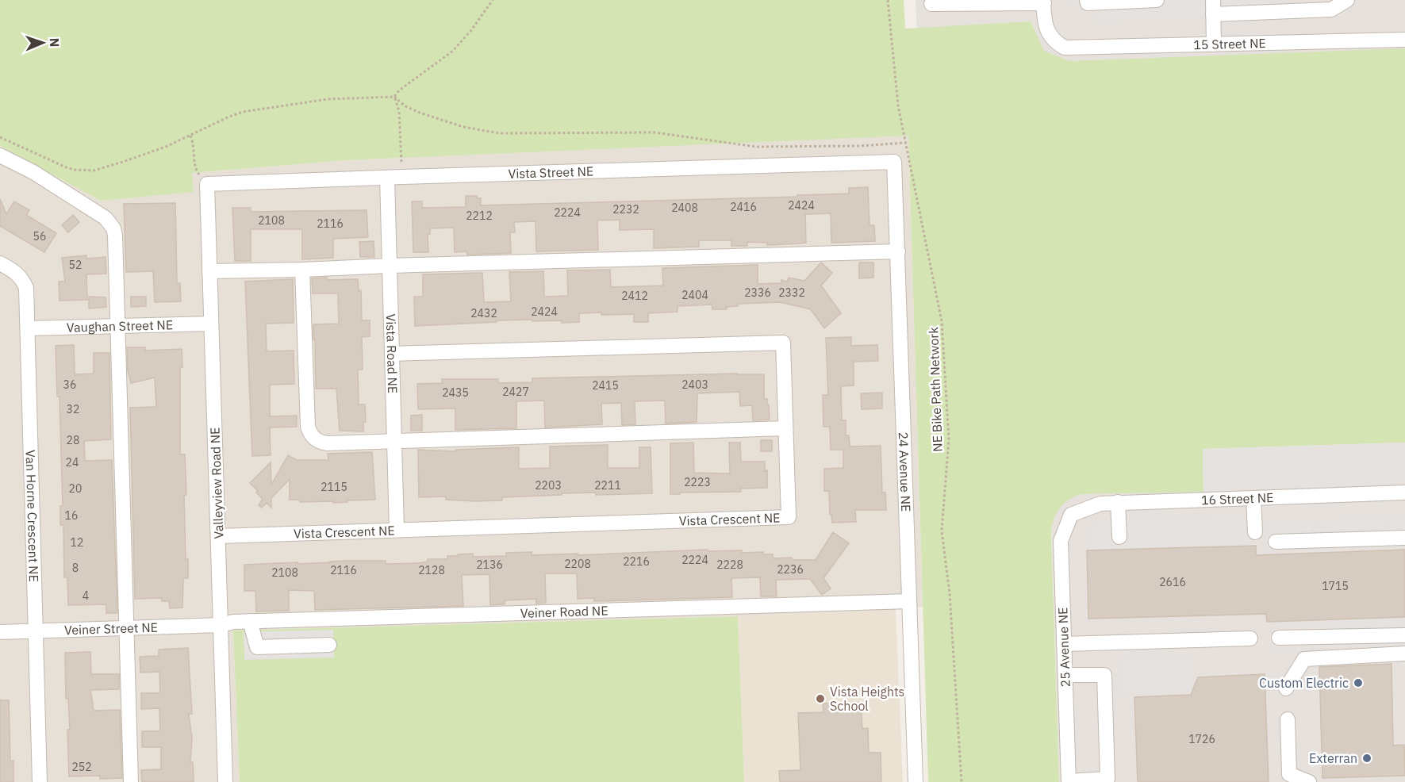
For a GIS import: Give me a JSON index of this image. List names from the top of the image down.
{
  "streets": {
    "street": [
      "15 Street NE",
      "Vista Street NE",
      "Vaughan Street NE",
      "Vista Road NE",
      "24 Avenue NE",
      "Valleyview Road NE",
      "16 Street NE",
      "Van Horne Crescent NE",
      "Vista Crescent NE",
      "Veiner Road NE",
      "Veiner Street NE",
      "25 Avenue NE"
    ],
    "path": ["NE Bike Path Network"]
  },
  "crossings": [
    ["Vista Street NE", "Vista Road NE"],
    ["Vista Street NE", "24 Avenue NE"],
    ["Vista Street NE", "Valleyview Road NE"],
    ["Vaughan Street NE", "Valleyview Road NE"],
    ["Vaughan Street NE", "Van Horne Crescent NE"],
    ["Vista Road NE", "Vista Crescent NE"],
    ["24 Avenue NE", "Veiner Road NE"],
    ["Valleyview Road NE", "Vista Crescent NE"],
    ["Valleyview Road NE", "Veiner Road NE"],
    ["Valleyview Road NE", "Veiner Street NE"],
    ["16 Street NE", "25 Avenue NE"],
    ["Van Horne Crescent NE", "Veiner Street NE"],
    ["Veiner Road NE", "Veiner Street NE"]
  ],
  "places": ["Custom Electric", "Vista Heights School", "Exterran"],
  "house_numbers": [
    "2424",
    "2416",
    "2408",
    "2232",
    "2224",
    "2212",
    "2108",
    "2116",
    "56",
    "52",
    "2336",
    "2332",
    "2404",
    "2412",
    "2424",
    "2432",
    "36",
    "2403",
    "2415",
    "2427",
    "2435",
    "32",
    "28",
    "24",
    "2223",
    "2203",
    "2211",
    "2115",
    "20",
    "16",
    "12",
    "2224",
    "2216",
    "2208",
    "2136",
    "2228",
    "8",
    "2236",
    "2116",
    "2128",
    "2108",
    "2616",
    "1715",
    "4",
    "1726",
    "252"
  ],
  "north": "right"
}
